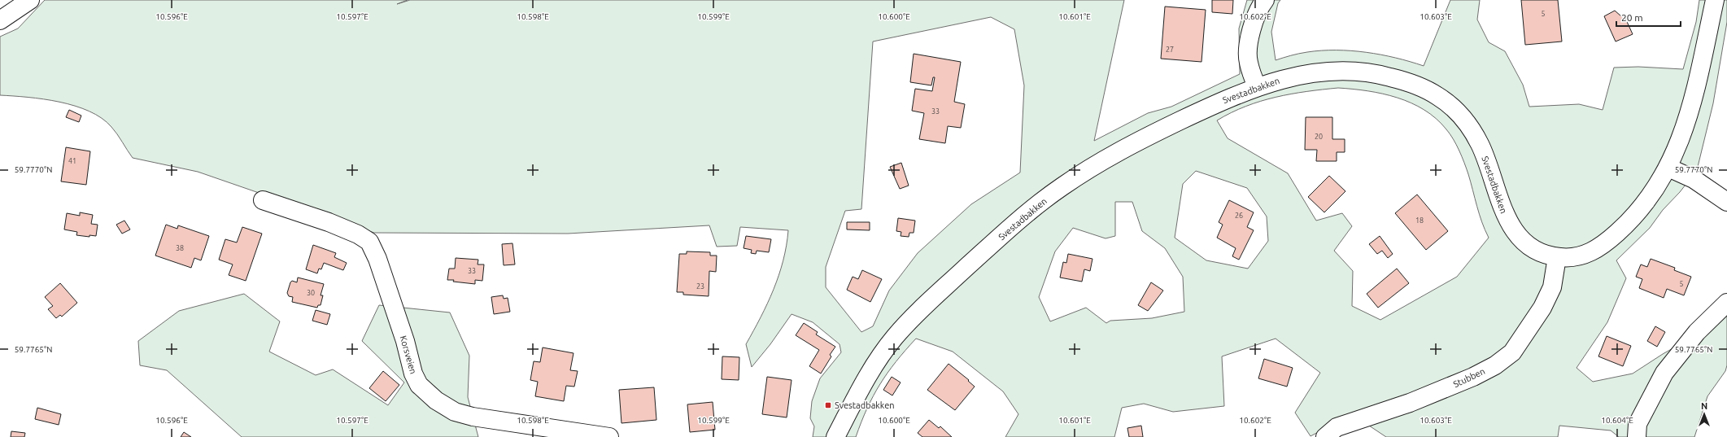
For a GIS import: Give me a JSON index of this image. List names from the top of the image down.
{
  "streets": {
    "main road": ["Svestadbakken", "Korsveien", "Stubben"]
  },
  "crossings": [
    ["Svestadbakken", "Stubben"]
  ],
  "places": {
    "transit": ["Svestadbakken"]
  },
  "house_numbers": [
    "5",
    "27",
    "33",
    "20",
    "41",
    "26",
    "18",
    "38",
    "33",
    "5",
    "23",
    "30"
  ],
  "scale_bar": "20 m",
  "north": "top",
  "coordinates": [
    "10.596°E",
    "10.597°E",
    "10.598°E",
    "10.599°E",
    "10.600°E",
    "10.601°E",
    "10.602°E",
    "10.603°E",
    "59.7770°N",
    "59.7765°N",
    "10.604°E"
  ]
}
